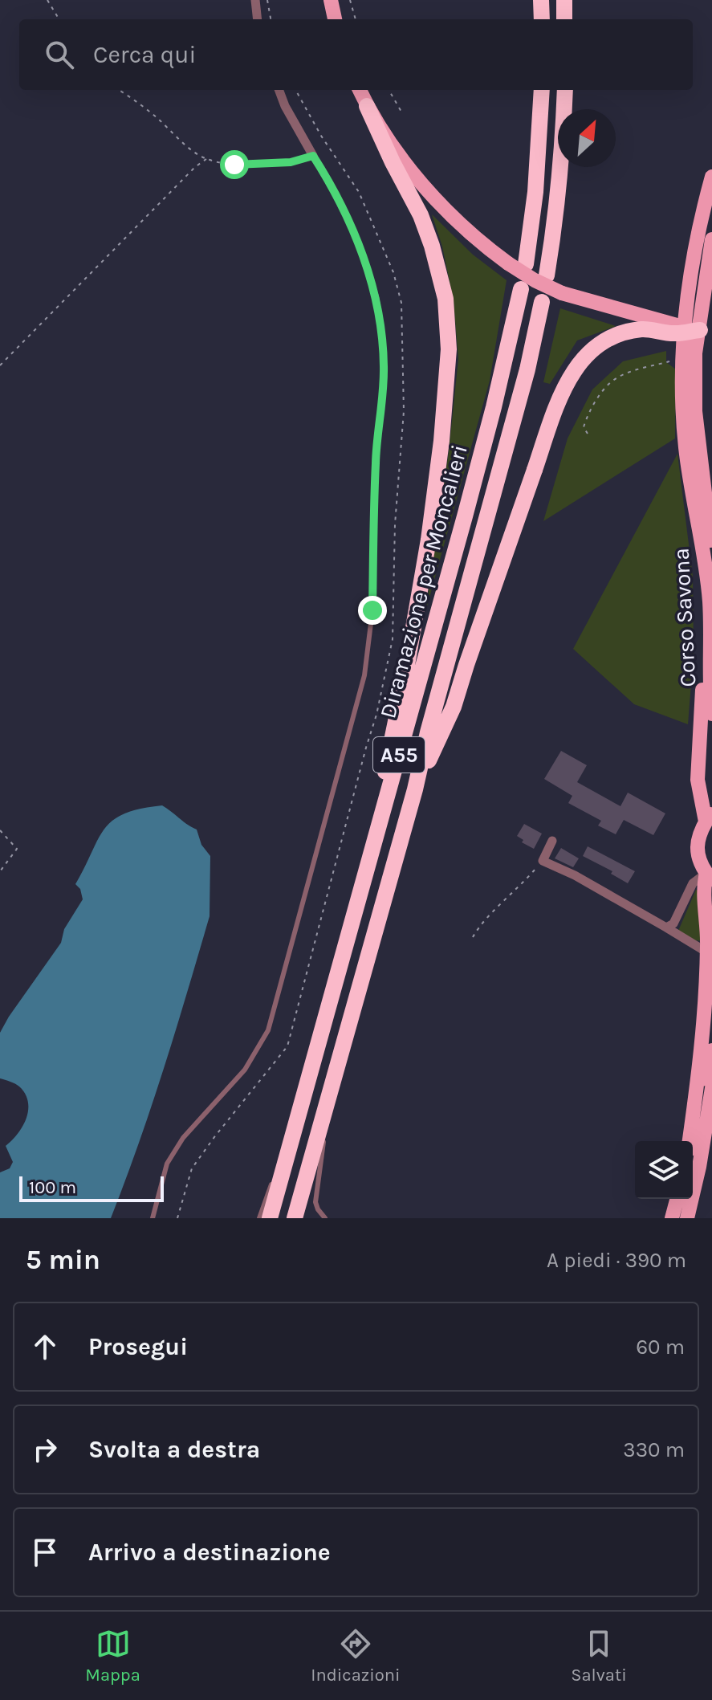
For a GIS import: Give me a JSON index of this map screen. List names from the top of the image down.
{
  "streets": {
    "highway": ["Diramazione per Moncalieri", "A55"],
    "main road": ["Corso Savona"]
  },
  "scale_bar": "100 m",
  "north": "top right",
  "page": {
    "search": "Cerca qui",
    "scale": "100 m",
    "heading": ["5 min", "A piedi · 390 m"],
    "list": [
      ["Prosegui", "60 m"],
      ["Svolta a destra", "330 m"],
      "Arrivo a destinazione"
    ],
    "nav": ["Mappa", "Indicazioni", "Salvati"]
  }
}
